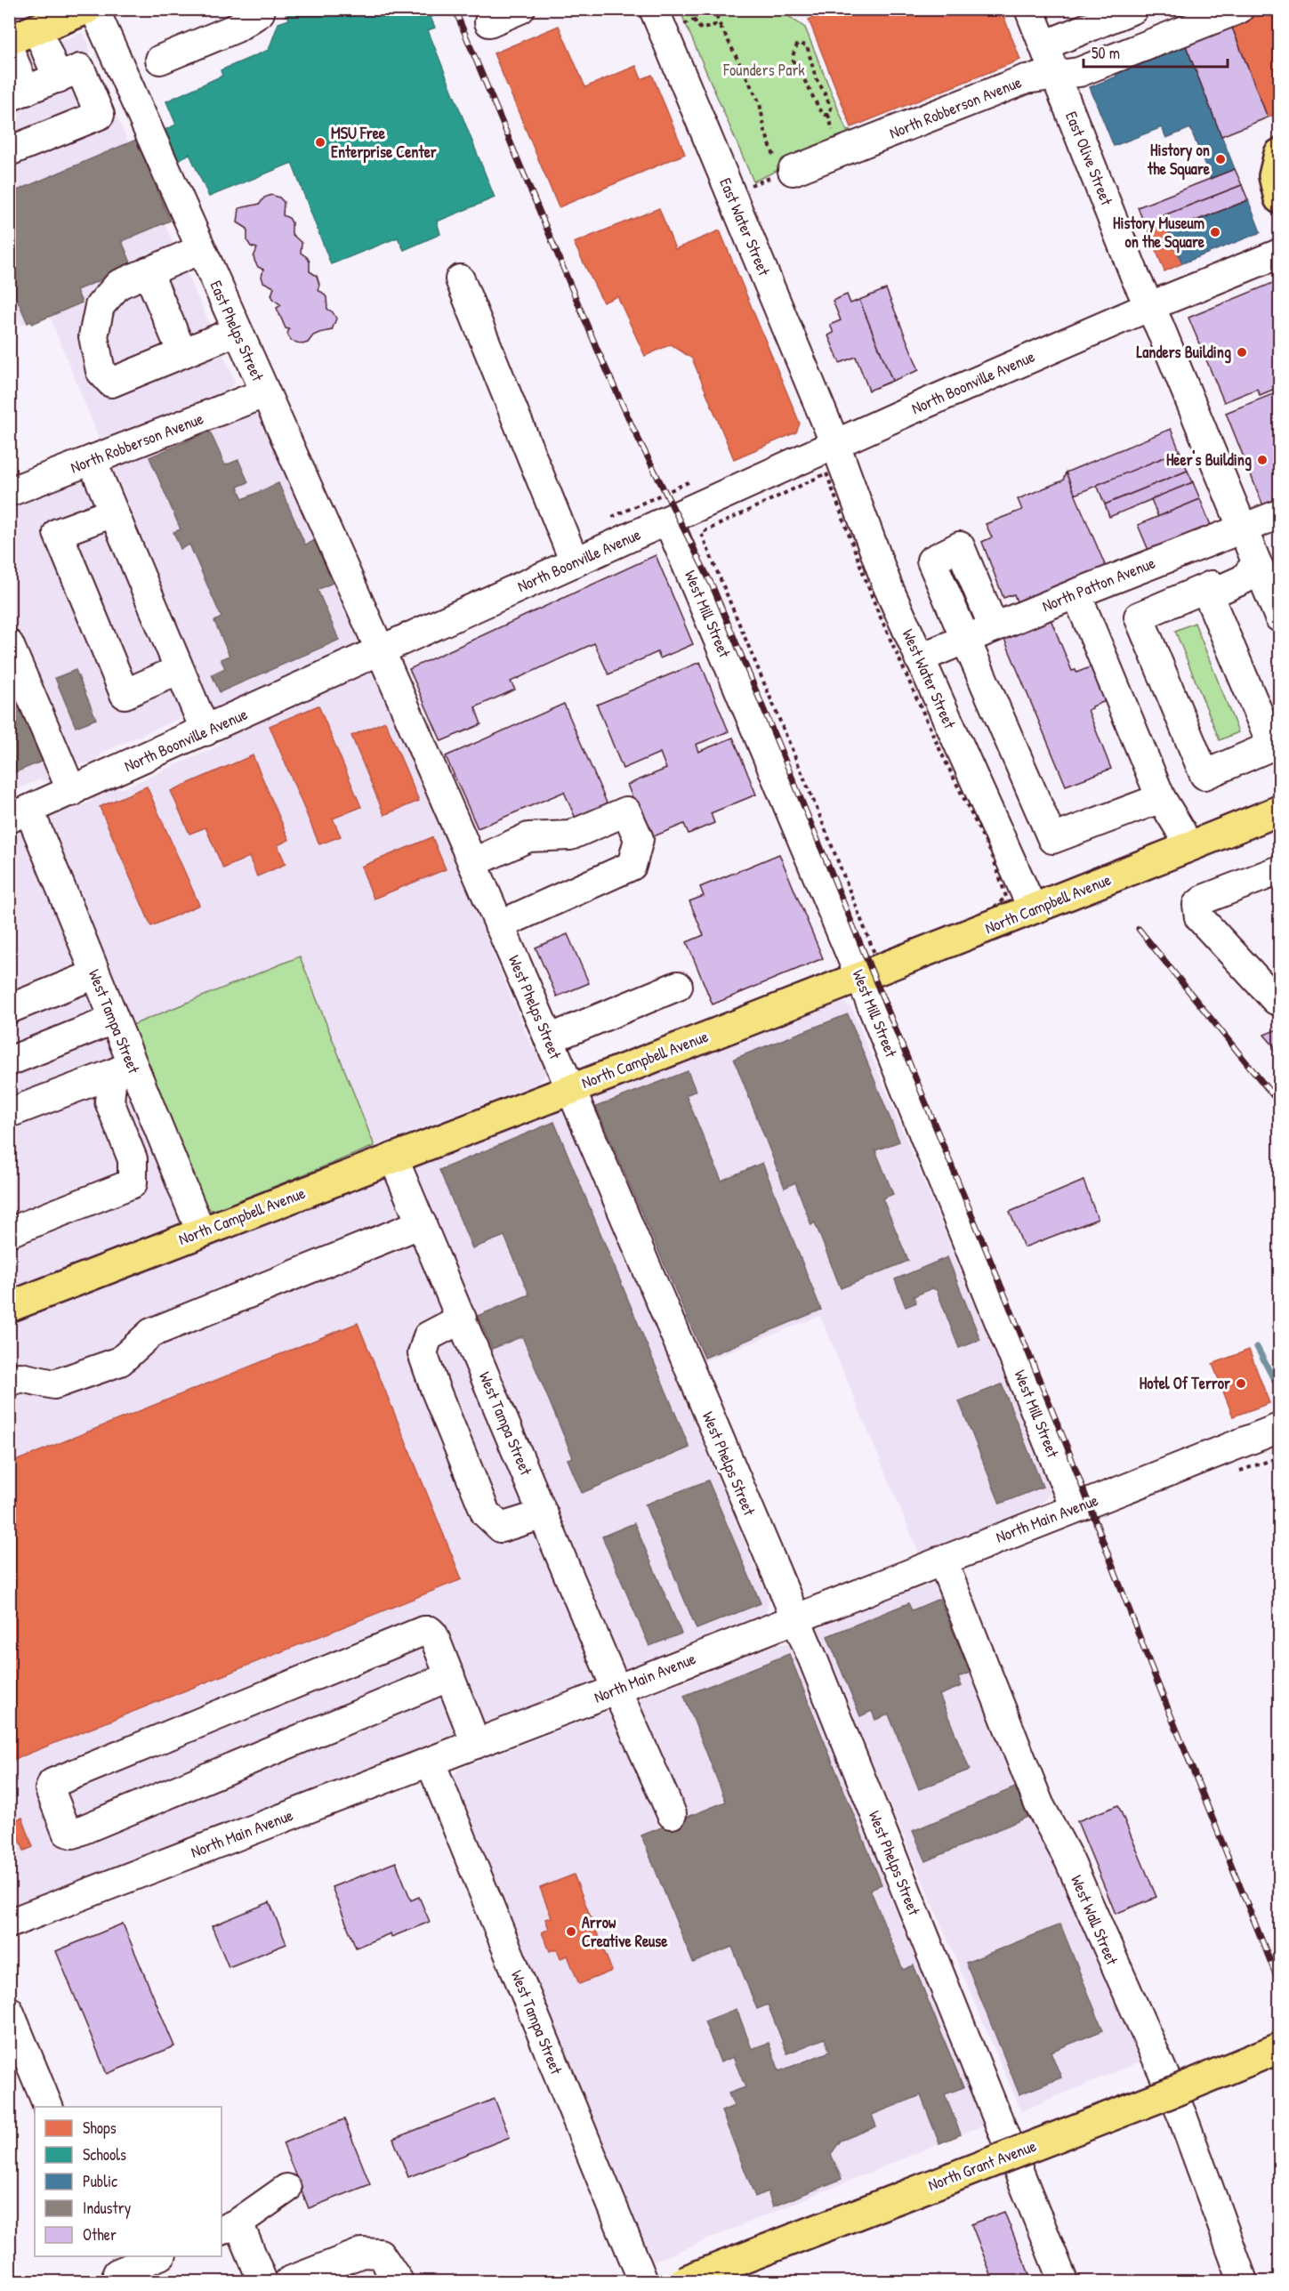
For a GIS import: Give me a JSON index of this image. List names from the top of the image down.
{
  "streets": {
    "main road": ["North Campbell Avenue", "North Grant Avenue"],
    "street": [
      "North Robberson Avenue",
      "East Olive Street",
      "East Water Street",
      "East Phelps Street",
      "North Boonville Avenue",
      "North Patton Avenue",
      "West Mill Street",
      "West Water Street",
      "West Phelps Street",
      "West Tampa Street",
      "North Main Avenue",
      "West Wall Street"
    ]
  },
  "crossings": [
    ["North Robberson Avenue", "East Olive Street"],
    ["North Robberson Avenue", "East Phelps Street"],
    ["East Olive Street", "North Boonville Avenue"],
    ["East Olive Street", "North Patton Avenue"],
    ["East Water Street", "North Boonville Avenue"],
    ["East Water Street", "West Water Street"],
    ["East Phelps Street", "North Boonville Avenue"],
    ["East Phelps Street", "West Phelps Street"],
    ["North Boonville Avenue", "West Mill Street"],
    ["North Boonville Avenue", "West Water Street"],
    ["North Boonville Avenue", "West Phelps Street"],
    ["North Boonville Avenue", "West Tampa Street"],
    ["North Patton Avenue", "West Water Street"],
    ["West Mill Street", "North Campbell Avenue"],
    ["West Mill Street", "North Main Avenue"],
    ["West Water Street", "North Campbell Avenue"],
    ["North Campbell Avenue", "West Phelps Street"],
    ["North Campbell Avenue", "West Tampa Street"],
    ["West Phelps Street", "North Main Avenue"],
    ["West Tampa Street", "North Main Avenue"],
    ["North Main Avenue", "West Wall Street"]
  ],
  "parks": ["Founders Park"],
  "places": [
    "MSU Free Enterprise Center",
    "History on the Square",
    "History Museum on the Square",
    "Landers Building",
    "Heer's Building",
    "Hotel Of Terror",
    "Arrow Creative Reuse"
  ],
  "legend": [
    "Shops",
    "Schools",
    "Public",
    "Industry",
    "Other"
  ],
  "scale_bar": "50 m"
}
